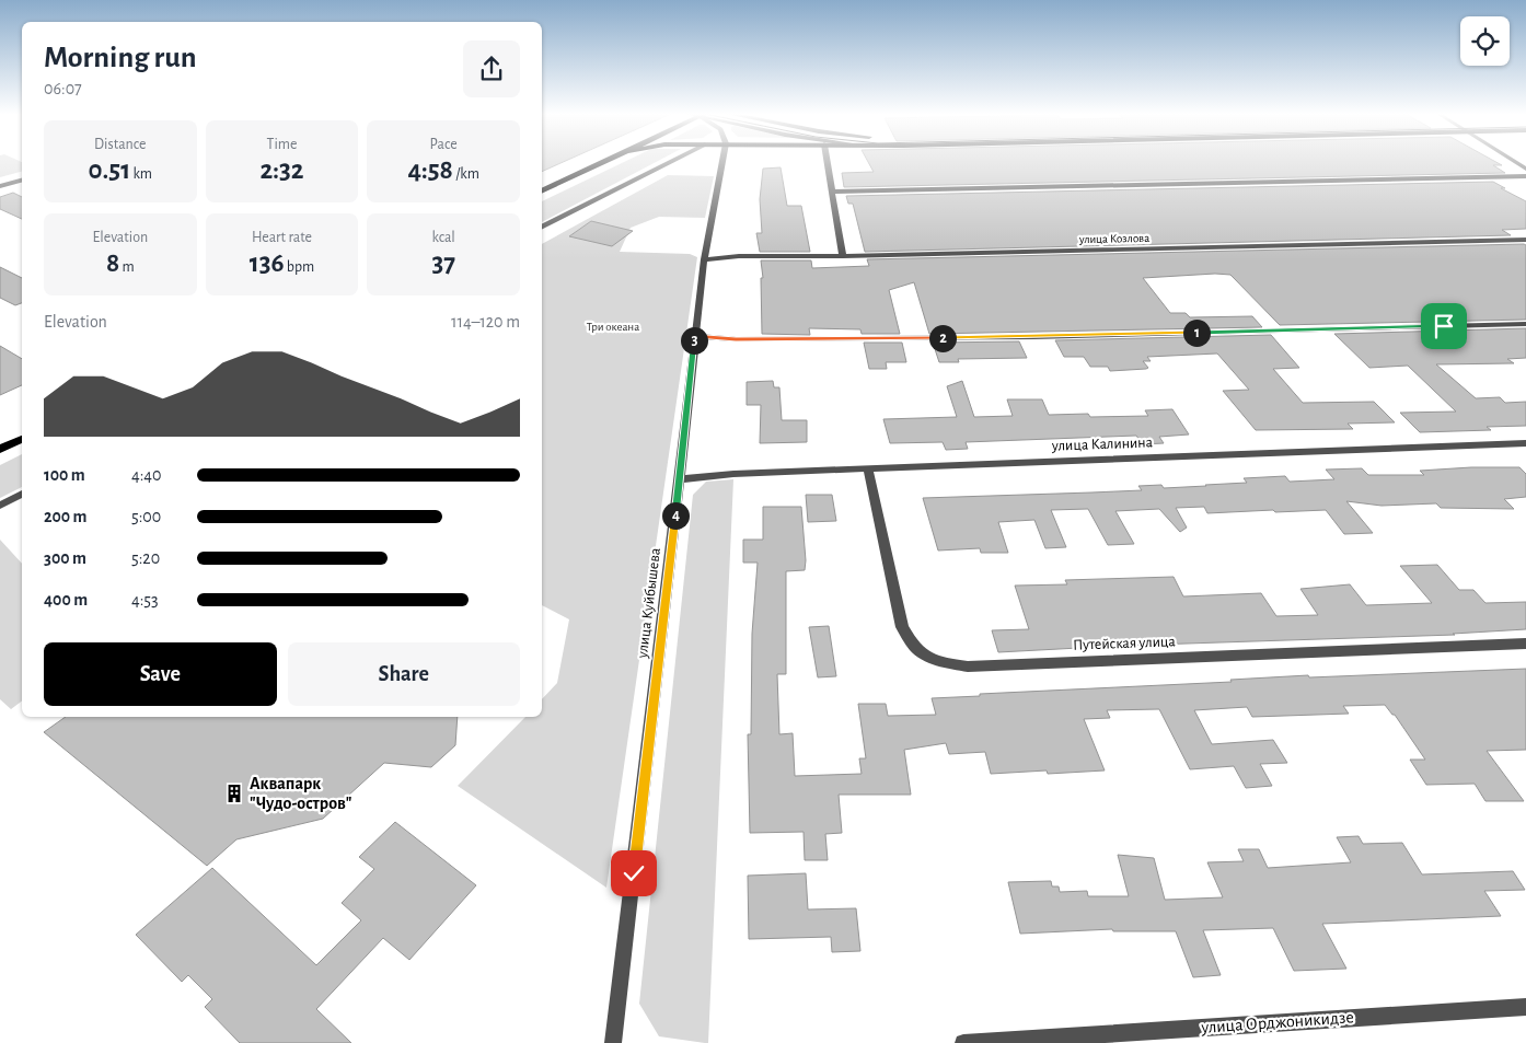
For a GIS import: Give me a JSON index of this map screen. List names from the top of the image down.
{
  "streets": {
    "street": [
      "улица Козлова",
      "улица Калинина",
      "улица Куйбышева",
      "Путейская улица",
      "улица Орджоникидзе"
    ]
  },
  "crossings": [
    ["улица Козлова", "улица Куйбышева"],
    ["улица Калинина", "улица Куйбышева"],
    ["улица Калинина", "Путейская улица"]
  ],
  "parks": ["Три океана"],
  "places": {
    "building": ["Аквапарк \"Чудо-остров\""]
  },
  "page": {
    "heading": ["Morning run", "06:07"],
    "stats": [
      ["Distance", "0.51 km"],
      ["Time", "2:32"],
      ["Pace", "4:58 /km"],
      ["Elevation", "8 m"],
      ["Heart rate", "136 bpm"],
      ["kcal", "37"]
    ],
    "chart": ["Elevation", "114–120 m"],
    "pins": [
      "1",
      "2",
      "3",
      "4"
    ],
    "list": [
      {
        "name": "100 m",
        "note": "4:40"
      },
      {
        "name": "200 m",
        "note": "5:00"
      },
      {
        "name": "300 m",
        "note": "5:20"
      },
      {
        "name": "400 m",
        "note": "4:53"
      }
    ],
    "buttons": ["Save", "Share"]
  }
}
